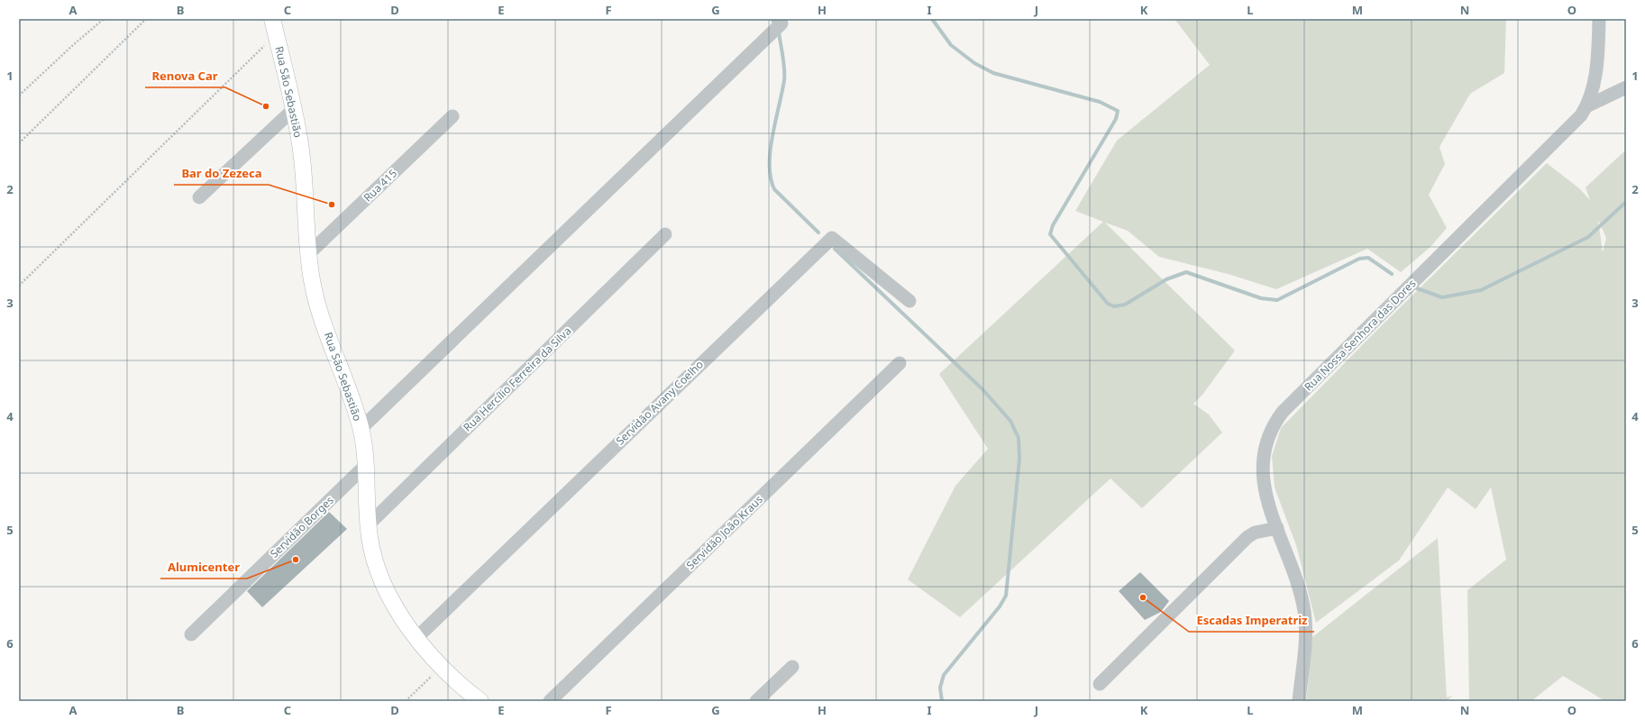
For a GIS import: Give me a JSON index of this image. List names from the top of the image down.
{
  "streets": {
    "main road": ["Rua São Sebastião"],
    "street": [
      "Rua 415",
      "Rua Nossa Senhora das Dores",
      "Rua Hercílio Ferreira da Silva",
      "Servidão Avany Coelho",
      "Servidão Borges",
      "Servidão João Kraus"
    ]
  },
  "crossings": [
    ["Rua São Sebastião", "Rua 415"],
    ["Rua São Sebastião", "Rua Hercílio Ferreira da Silva"],
    ["Rua São Sebastião", "Servidão Avany Coelho"],
    ["Rua São Sebastião", "Servidão Borges"]
  ],
  "places": [
    "Renova Car",
    "Bar do Zezeca",
    "Alumicenter",
    "Escadas Imperatriz"
  ],
  "grid": {
    "columns": [
      "A",
      "B",
      "C",
      "D",
      "E",
      "F",
      "G",
      "H",
      "I",
      "J",
      "K",
      "L",
      "M",
      "N",
      "O"
    ],
    "rows": [
      "1",
      "2",
      "3",
      "4",
      "5",
      "6"
    ]
  }
}
